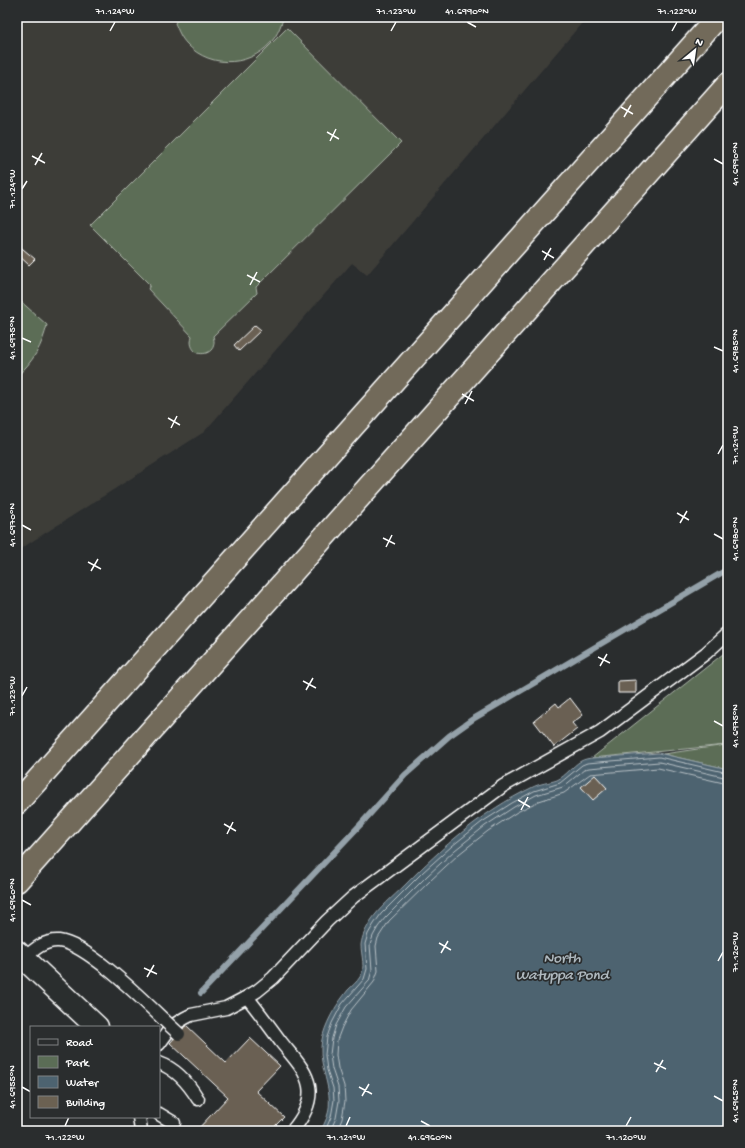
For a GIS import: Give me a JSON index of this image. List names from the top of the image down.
{
  "water": ["North Watuppa Pond"],
  "legend": [
    "Road",
    "Park",
    "Water",
    "Building"
  ],
  "north": "top right",
  "coordinates": [
    "71.124°W",
    "71.123°W",
    "41.6990°N",
    "71.122°W",
    "41.6975°N",
    "41.6985°N",
    "71.121°W",
    "41.6970°N",
    "41.6980°N",
    "41.6960°N",
    "71.120°W",
    "41.6955°N",
    "41.6965°N"
  ]
}
